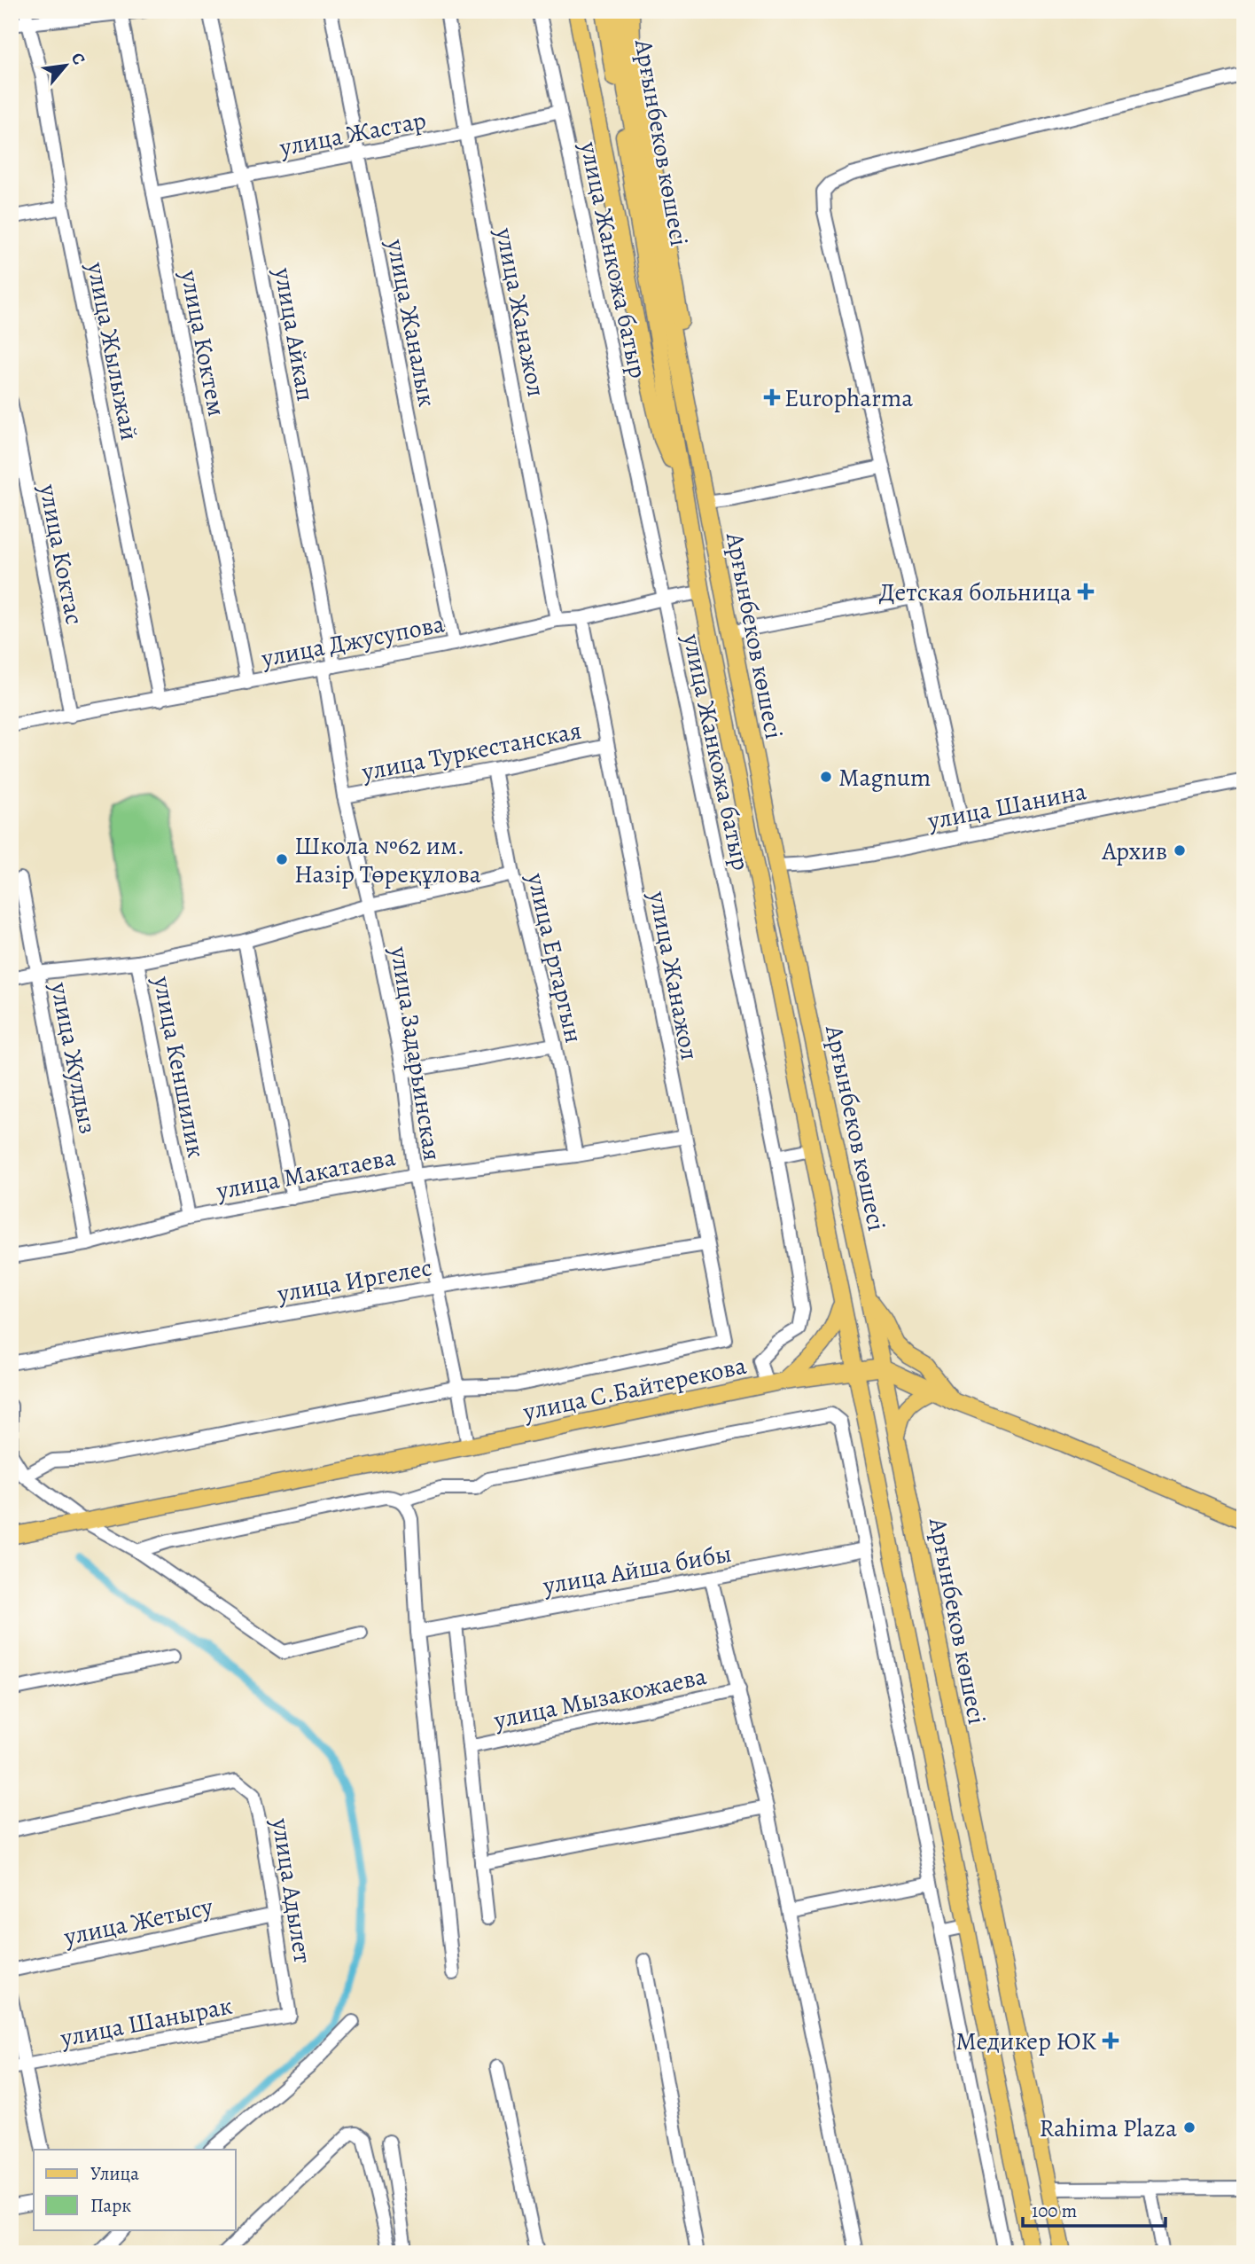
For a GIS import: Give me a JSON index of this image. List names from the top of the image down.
{
  "streets": {
    "main road": ["Арғынбеков көшесі", "улица С.Байтерекова"],
    "street": [
      "улица Жастар",
      "улица Жанкожа батыр",
      "улица Жанажол",
      "улица Жаналык",
      "улица Айкап",
      "улица Коктем",
      "улица Жылыжай",
      "улица Коктас",
      "улица Джусупова",
      "улица Туркестанская",
      "улица Шанина",
      "улица Ертаргын",
      "улица Задарьинская",
      "улица Жулдыз",
      "улица Кеншилик",
      "улица Макатаева",
      "улица Иргелес",
      "улица Айша бибы",
      "улица Мызакожаева",
      "улица Адылет",
      "улица Жетысу",
      "улица Шанырак"
    ]
  },
  "crossings": [
    ["улица Жастар", "улица Жанкожа батыр"],
    ["улица Жастар", "улица Жанажол"],
    ["улица Жастар", "улица Жаналык"],
    ["улица Жастар", "улица Айкап"],
    ["улица Жастар", "улица Коктем"],
    ["Арғынбеков көшесі", "улица Джусупова"],
    ["Арғынбеков көшесі", "улица Шанина"],
    ["Арғынбеков көшесі", "улица С.Байтерекова"],
    ["улица Жанкожа батыр", "улица Джусупова"],
    ["улица Жанкожа батыр", "улица С.Байтерекова"],
    ["улица Жанажол", "улица Джусупова"],
    ["улица Жанажол", "улица Туркестанская"],
    ["улица Жанажол", "улица Задарьинская"],
    ["улица Жанажол", "улица Макатаева"],
    ["улица Жанажол", "улица Иргелес"],
    ["улица Жаналык", "улица Джусупова"],
    ["улица Айкап", "улица Джусупова"],
    ["улица Айкап", "улица Задарьинская"],
    ["улица Коктем", "улица Джусупова"],
    ["улица Жылыжай", "улица Джусупова"],
    ["улица Коктас", "улица Джусупова"],
    ["улица Джусупова", "улица Задарьинская"],
    ["улица Туркестанская", "улица Ертаргын"],
    ["улица Туркестанская", "улица Задарьинская"],
    ["улица Ертаргын", "улица Макатаева"],
    ["улица Задарьинская", "улица Макатаева"],
    ["улица Задарьинская", "улица Иргелес"],
    ["улица Задарьинская", "улица С.Байтерекова"],
    ["улица Жулдыз", "улица Макатаева"],
    ["улица Кеншилик", "улица Макатаева"],
    ["улица Адылет", "улица Жетысу"],
    ["улица Адылет", "улица Шанырак"]
  ],
  "places": {
    "health": ["Europharma", "Детская больница", "Медикер ЮK"],
    "other": [
      "Magnum",
      "Архив",
      "Школа №62 им. Назір Төреқұлова",
      "Rahima Plaza"
    ]
  },
  "legend": ["Улица", "Парк"],
  "scale_bar": "100 m",
  "north": "top right"
}
